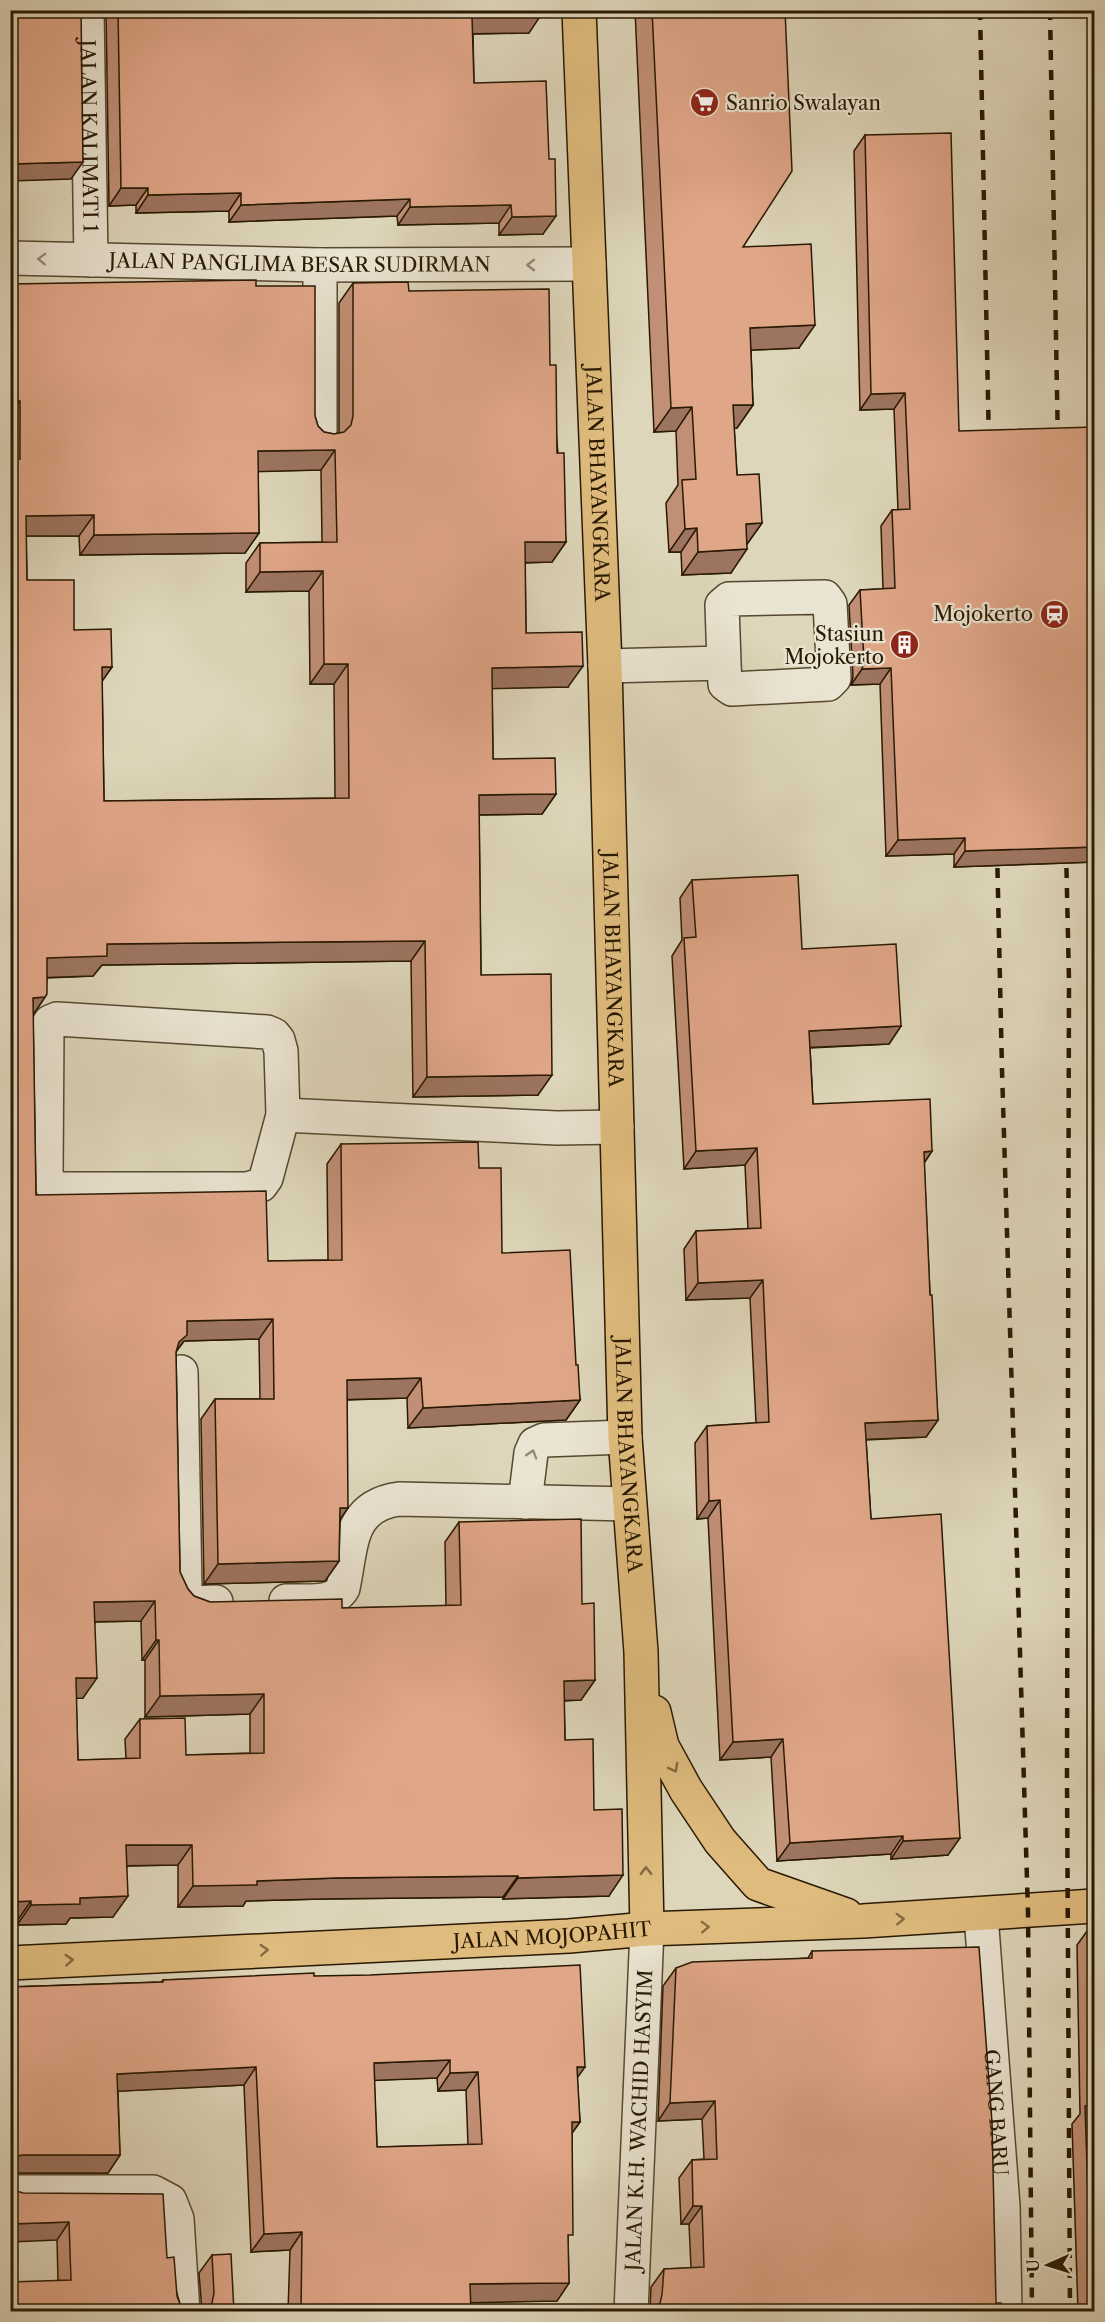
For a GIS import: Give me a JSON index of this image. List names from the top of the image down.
{
  "streets": {
    "main road": ["JALAN BHAYANGKARA", "JALAN MOJOPAHIT"],
    "street": [
      "JALAN KALIMATI 1",
      "JALAN PANGLIMA BESAR SUDIRMAN",
      "GANG BARU",
      "JALAN K.H. WACHID HASYIM"
    ]
  },
  "crossings": [
    ["JALAN KALIMATI 1", "JALAN PANGLIMA BESAR SUDIRMAN"],
    ["JALAN PANGLIMA BESAR SUDIRMAN", "JALAN BHAYANGKARA"],
    ["JALAN BHAYANGKARA", "JALAN MOJOPAHIT"],
    ["JALAN BHAYANGKARA", "JALAN K.H. WACHID HASYIM"],
    ["JALAN MOJOPAHIT", "GANG BARU"],
    ["JALAN MOJOPAHIT", "JALAN K.H. WACHID HASYIM"]
  ],
  "one_way": ["JALAN PANGLIMA BESAR SUDIRMAN", "JALAN MOJOPAHIT"],
  "places": {
    "supermarket": ["Sanrio Swalayan"],
    "station": ["Mojokerto"],
    "building": ["Stasiun Mojokerto"]
  },
  "north": "left"
}
